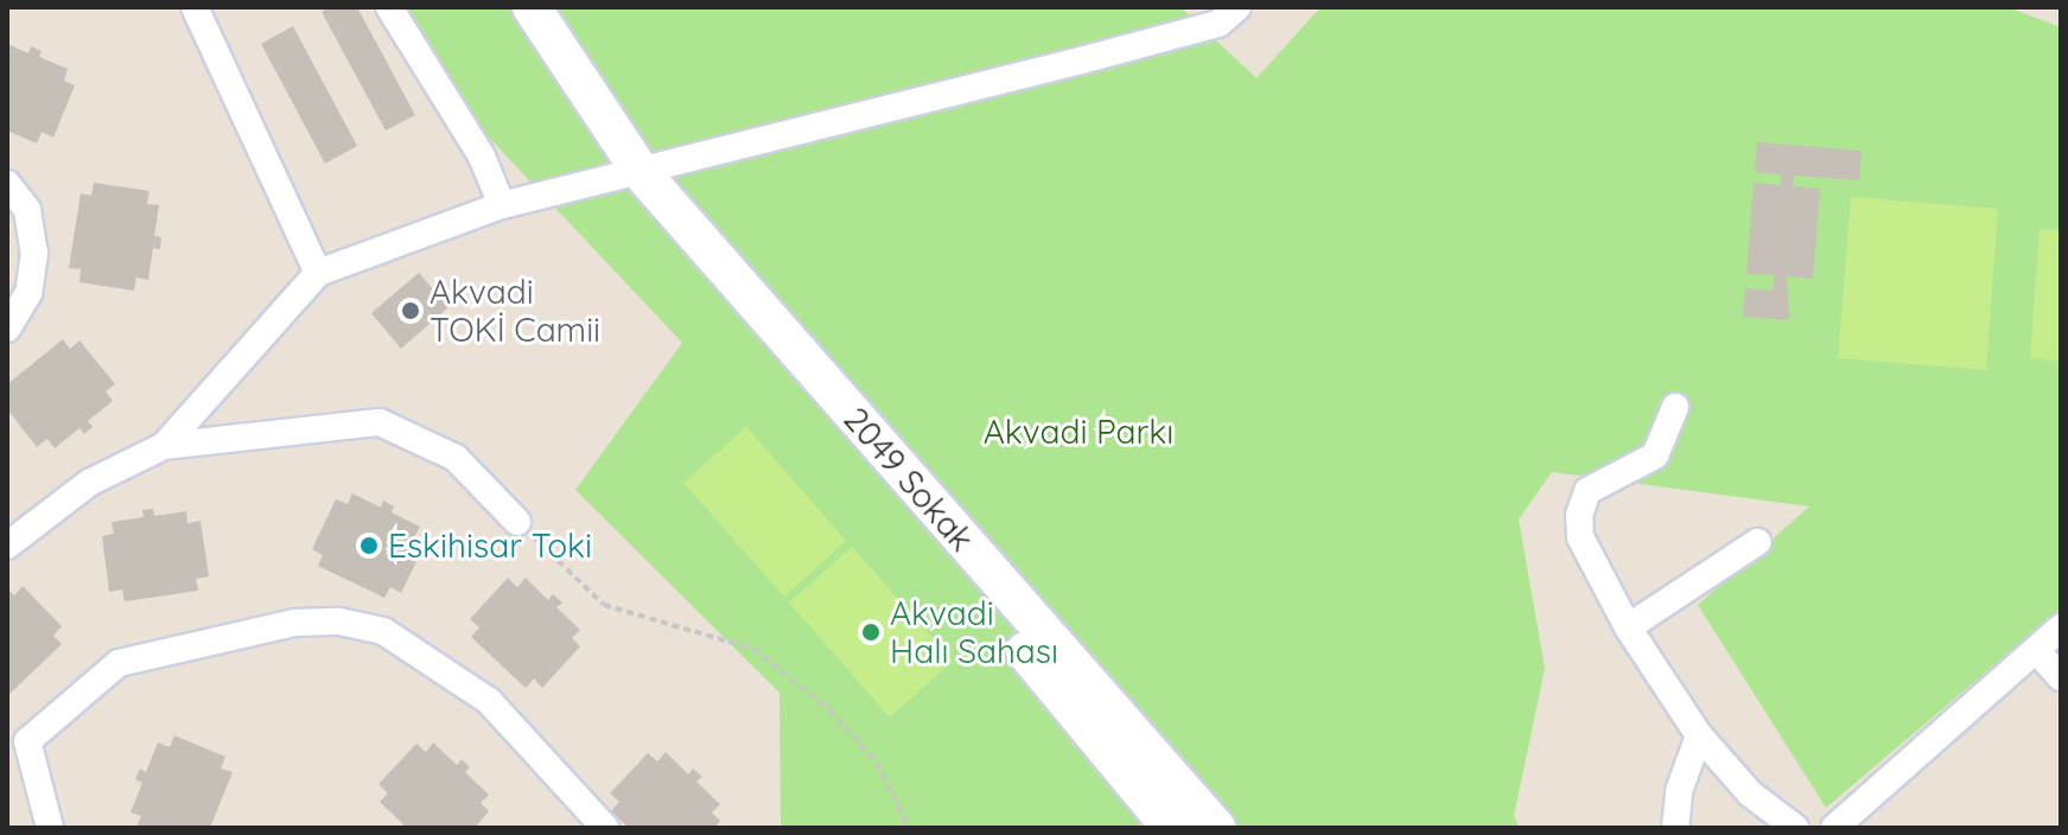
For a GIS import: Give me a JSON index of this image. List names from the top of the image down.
{
  "streets": {
    "main road": ["2049 Sokak"]
  },
  "parks": ["Akvadi Parkı"],
  "places": ["Akvadi TOKİ Camii", "Eskihisar Toki", "Akvadi Halı Sahası"]
}
